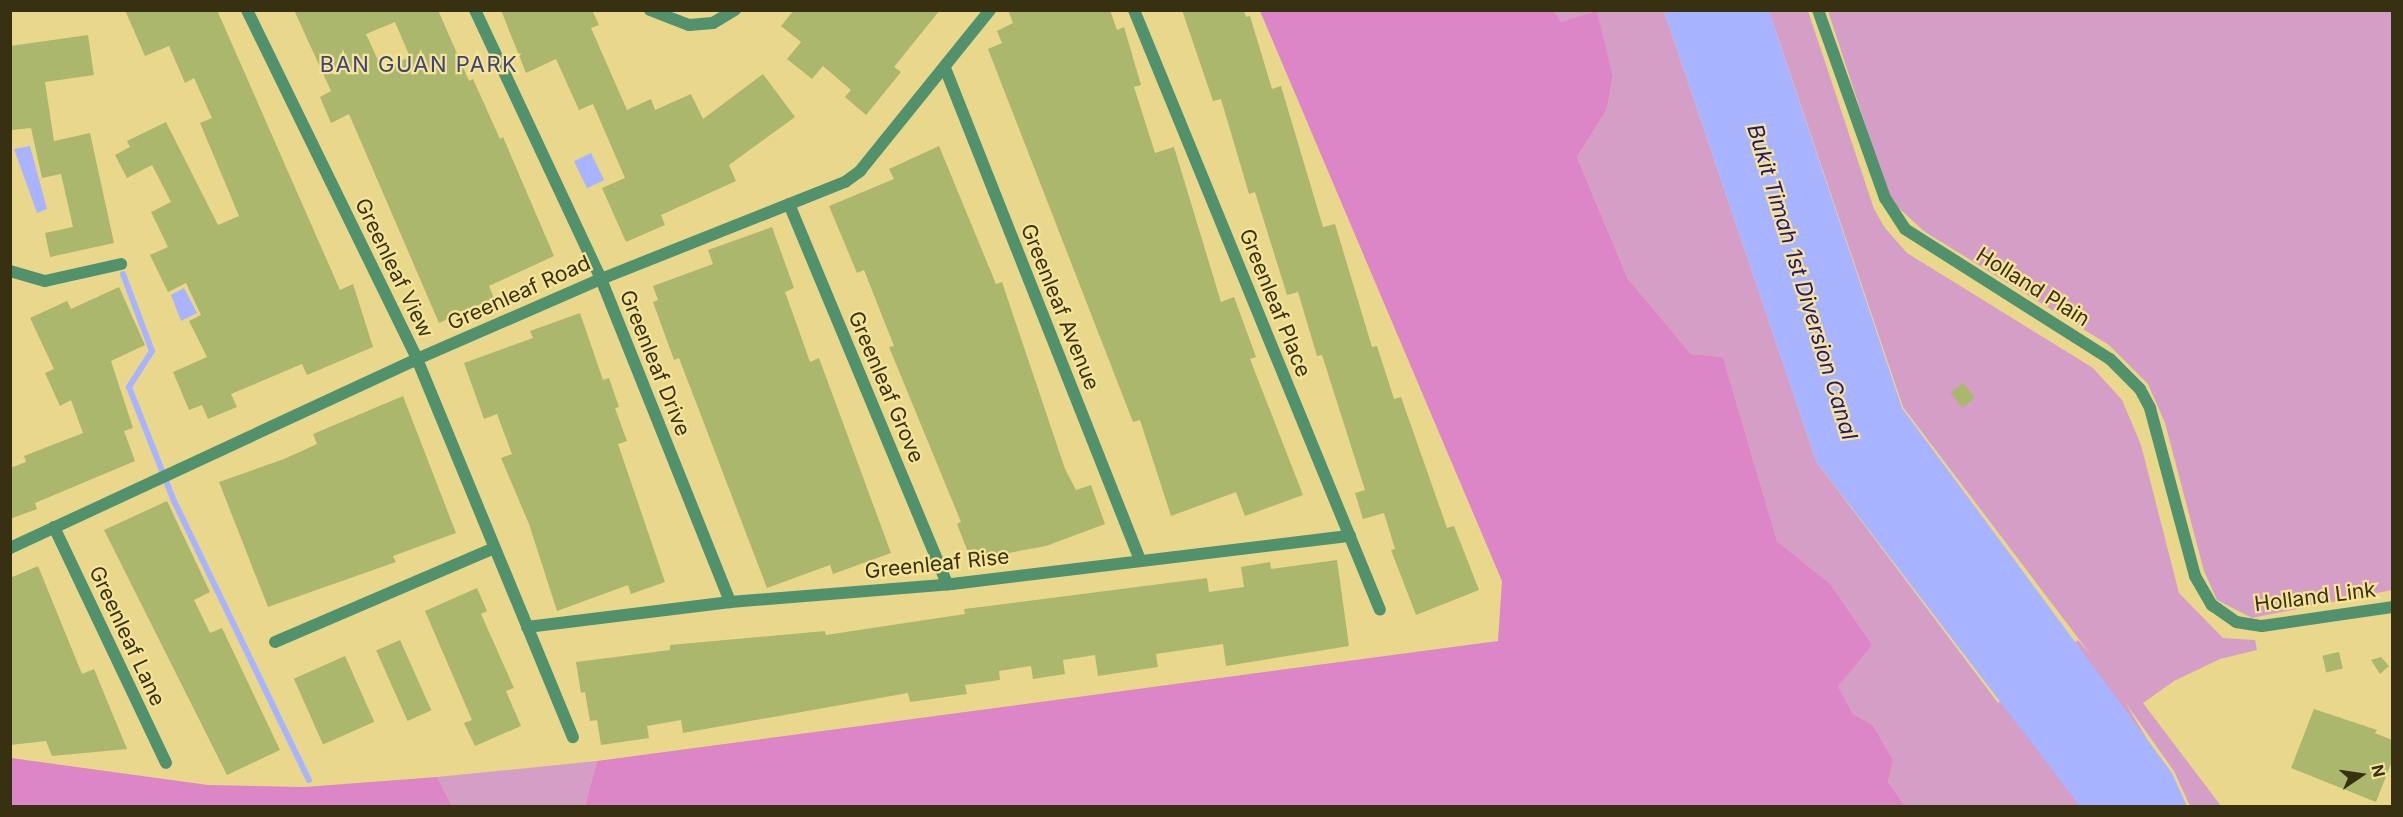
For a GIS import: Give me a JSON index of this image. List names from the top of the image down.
{
  "streets": {
    "street": [
      "Greenleaf View",
      "Holland Plain",
      "Greenleaf Road",
      "Greenleaf Place",
      "Greenleaf Avenue",
      "Greenleaf Drive",
      "Greenleaf Grove",
      "Greenleaf Rise",
      "Holland Link",
      "Greenleaf Lane"
    ]
  },
  "crossings": [
    ["Greenleaf View", "Greenleaf Road"],
    ["Greenleaf View", "Greenleaf Rise"],
    ["Holland Plain", "Holland Link"],
    ["Greenleaf Road", "Greenleaf Avenue"],
    ["Greenleaf Road", "Greenleaf Drive"],
    ["Greenleaf Road", "Greenleaf Grove"],
    ["Greenleaf Road", "Greenleaf Lane"],
    ["Greenleaf Place", "Greenleaf Rise"],
    ["Greenleaf Avenue", "Greenleaf Rise"],
    ["Greenleaf Drive", "Greenleaf Rise"],
    ["Greenleaf Grove", "Greenleaf Rise"]
  ],
  "districts": ["BAN GUAN PARK"],
  "water": ["Bukit Timah 1st Diversion Canal"],
  "north": "right"
}
